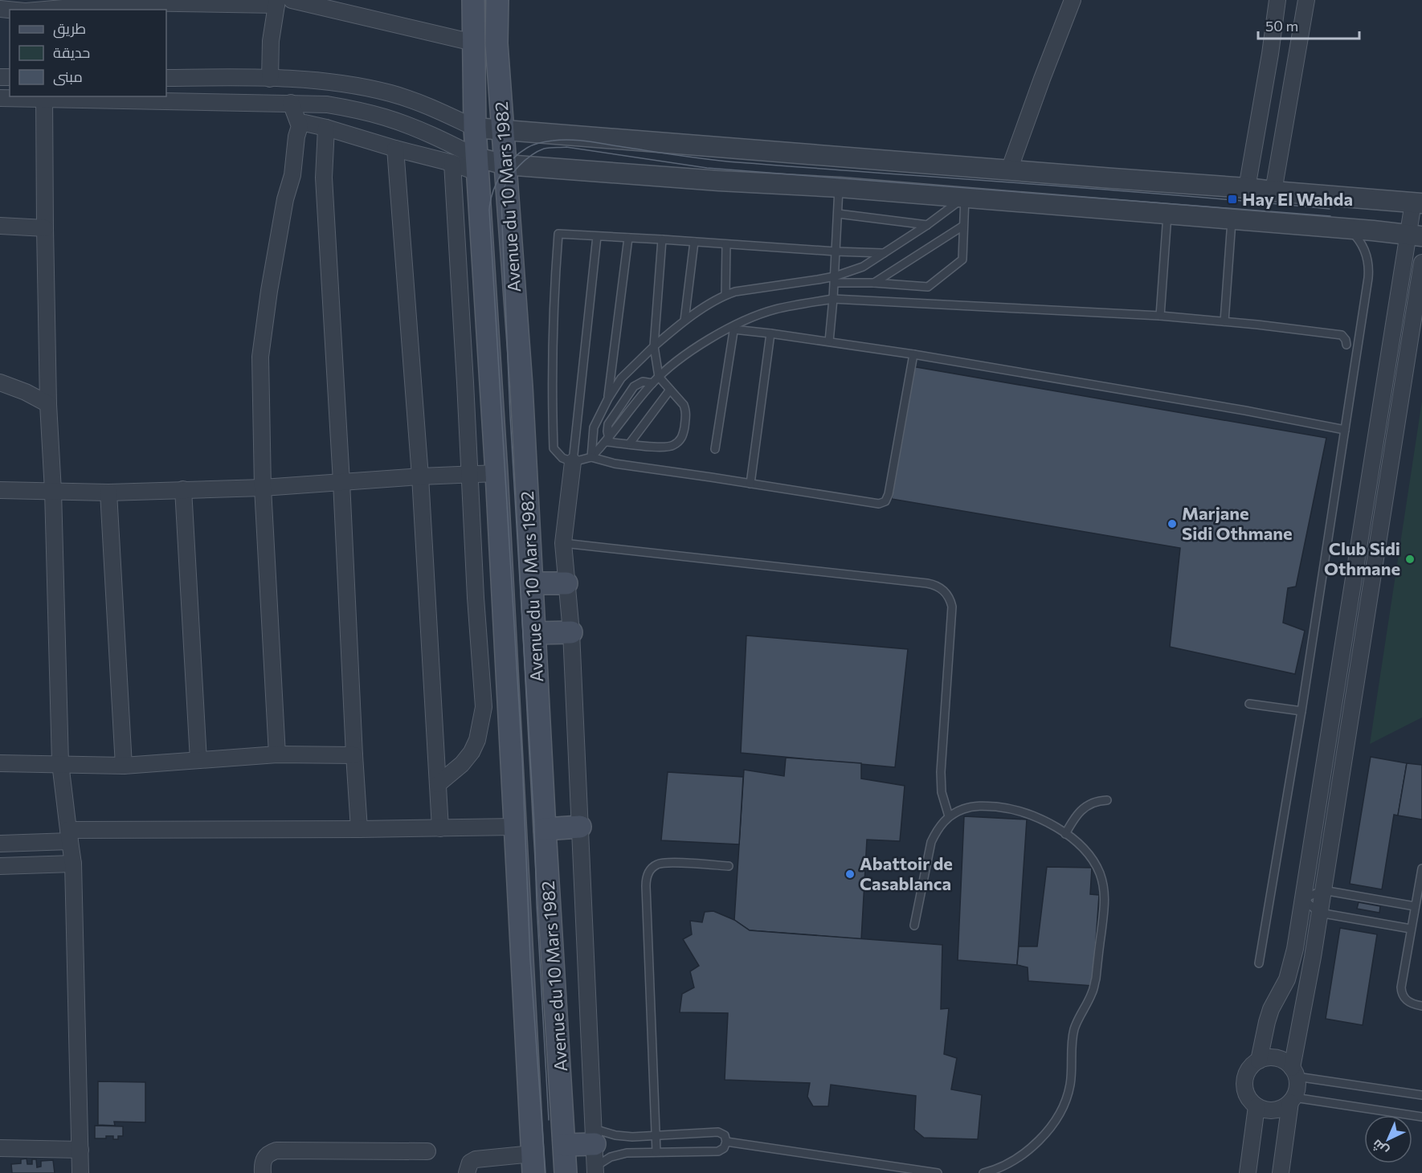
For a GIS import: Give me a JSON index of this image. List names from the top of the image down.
{
  "streets": {
    "main road": ["Avenue du 10 Mars 1982"]
  },
  "places": {
    "transit": ["Hay El Wahda"],
    "other": ["Marjane Sidi Othmane", "Club Sidi Othmane", "Abattoir de Casablanca"]
  },
  "legend": ["طريق", "حديقة", "مبنى"],
  "scale_bar": "50 m",
  "north": "bottom left"
}
